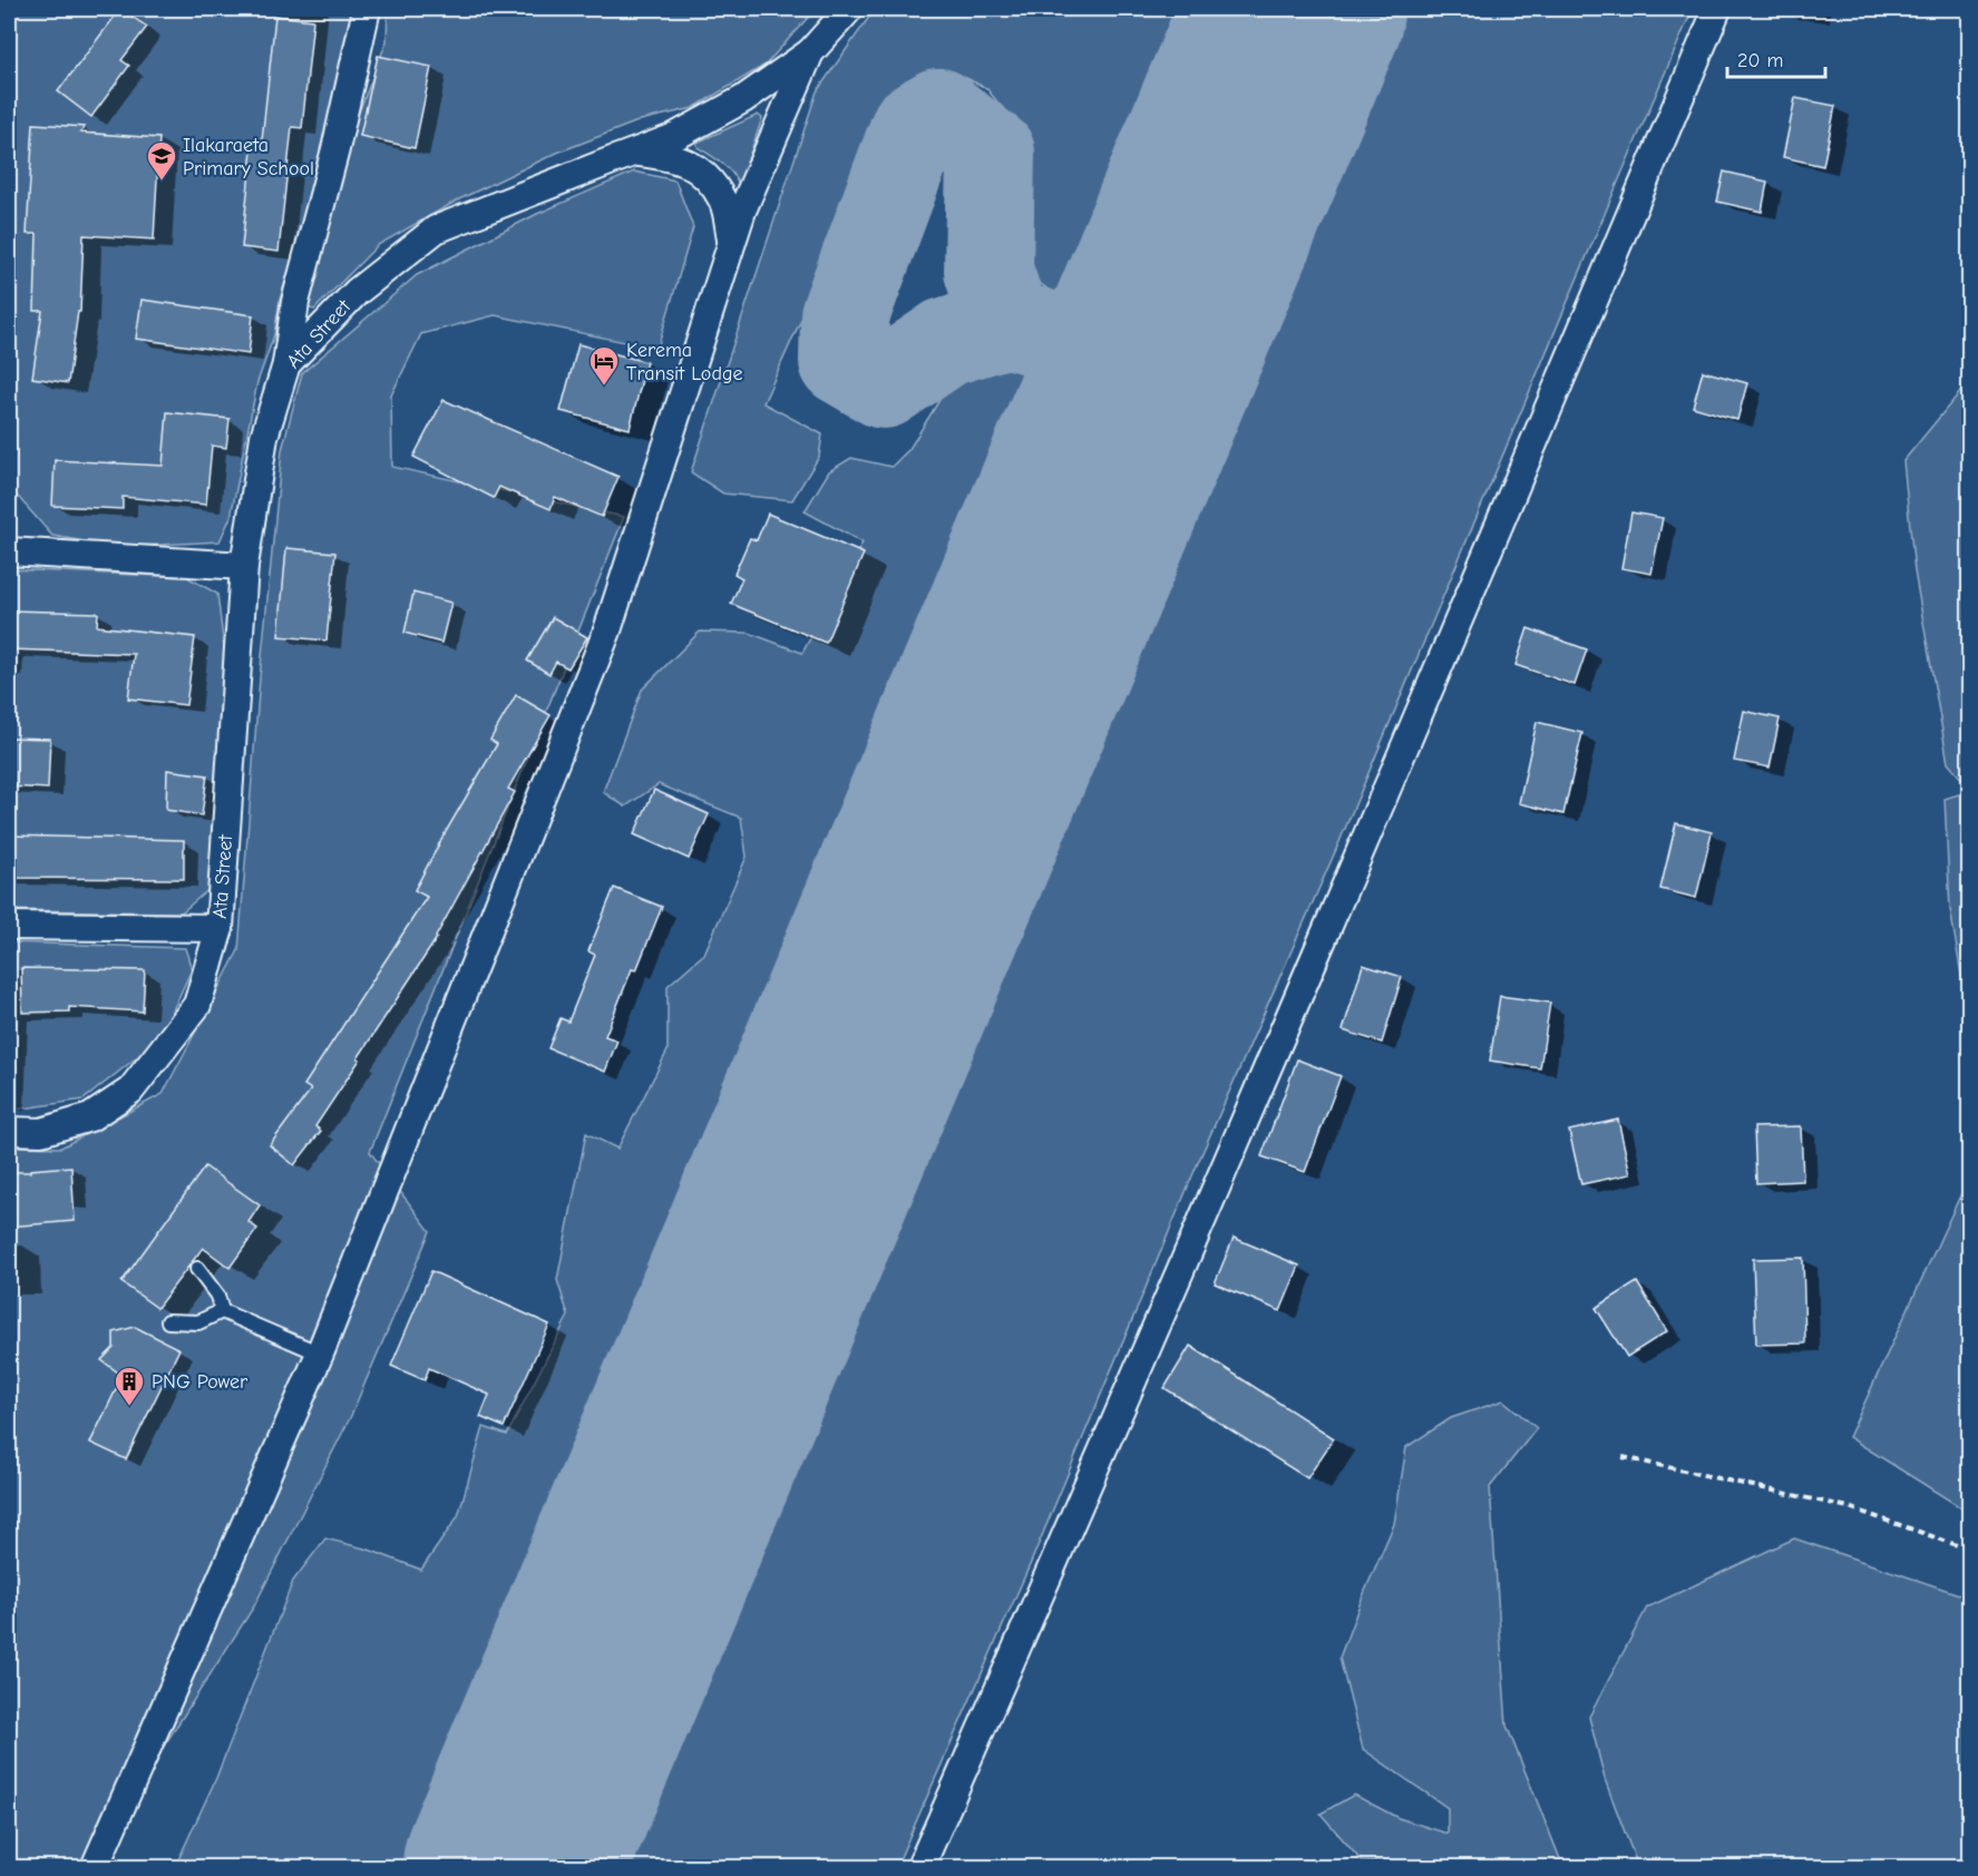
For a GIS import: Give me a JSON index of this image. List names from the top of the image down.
{
  "streets": {
    "street": ["Ata Street"]
  },
  "places": {
    "school or university": ["Ilakaraeta Primary School"],
    "hotel": ["Kerema Transit Lodge"],
    "building": ["PNG Power"]
  },
  "scale_bar": "20 m"
}
